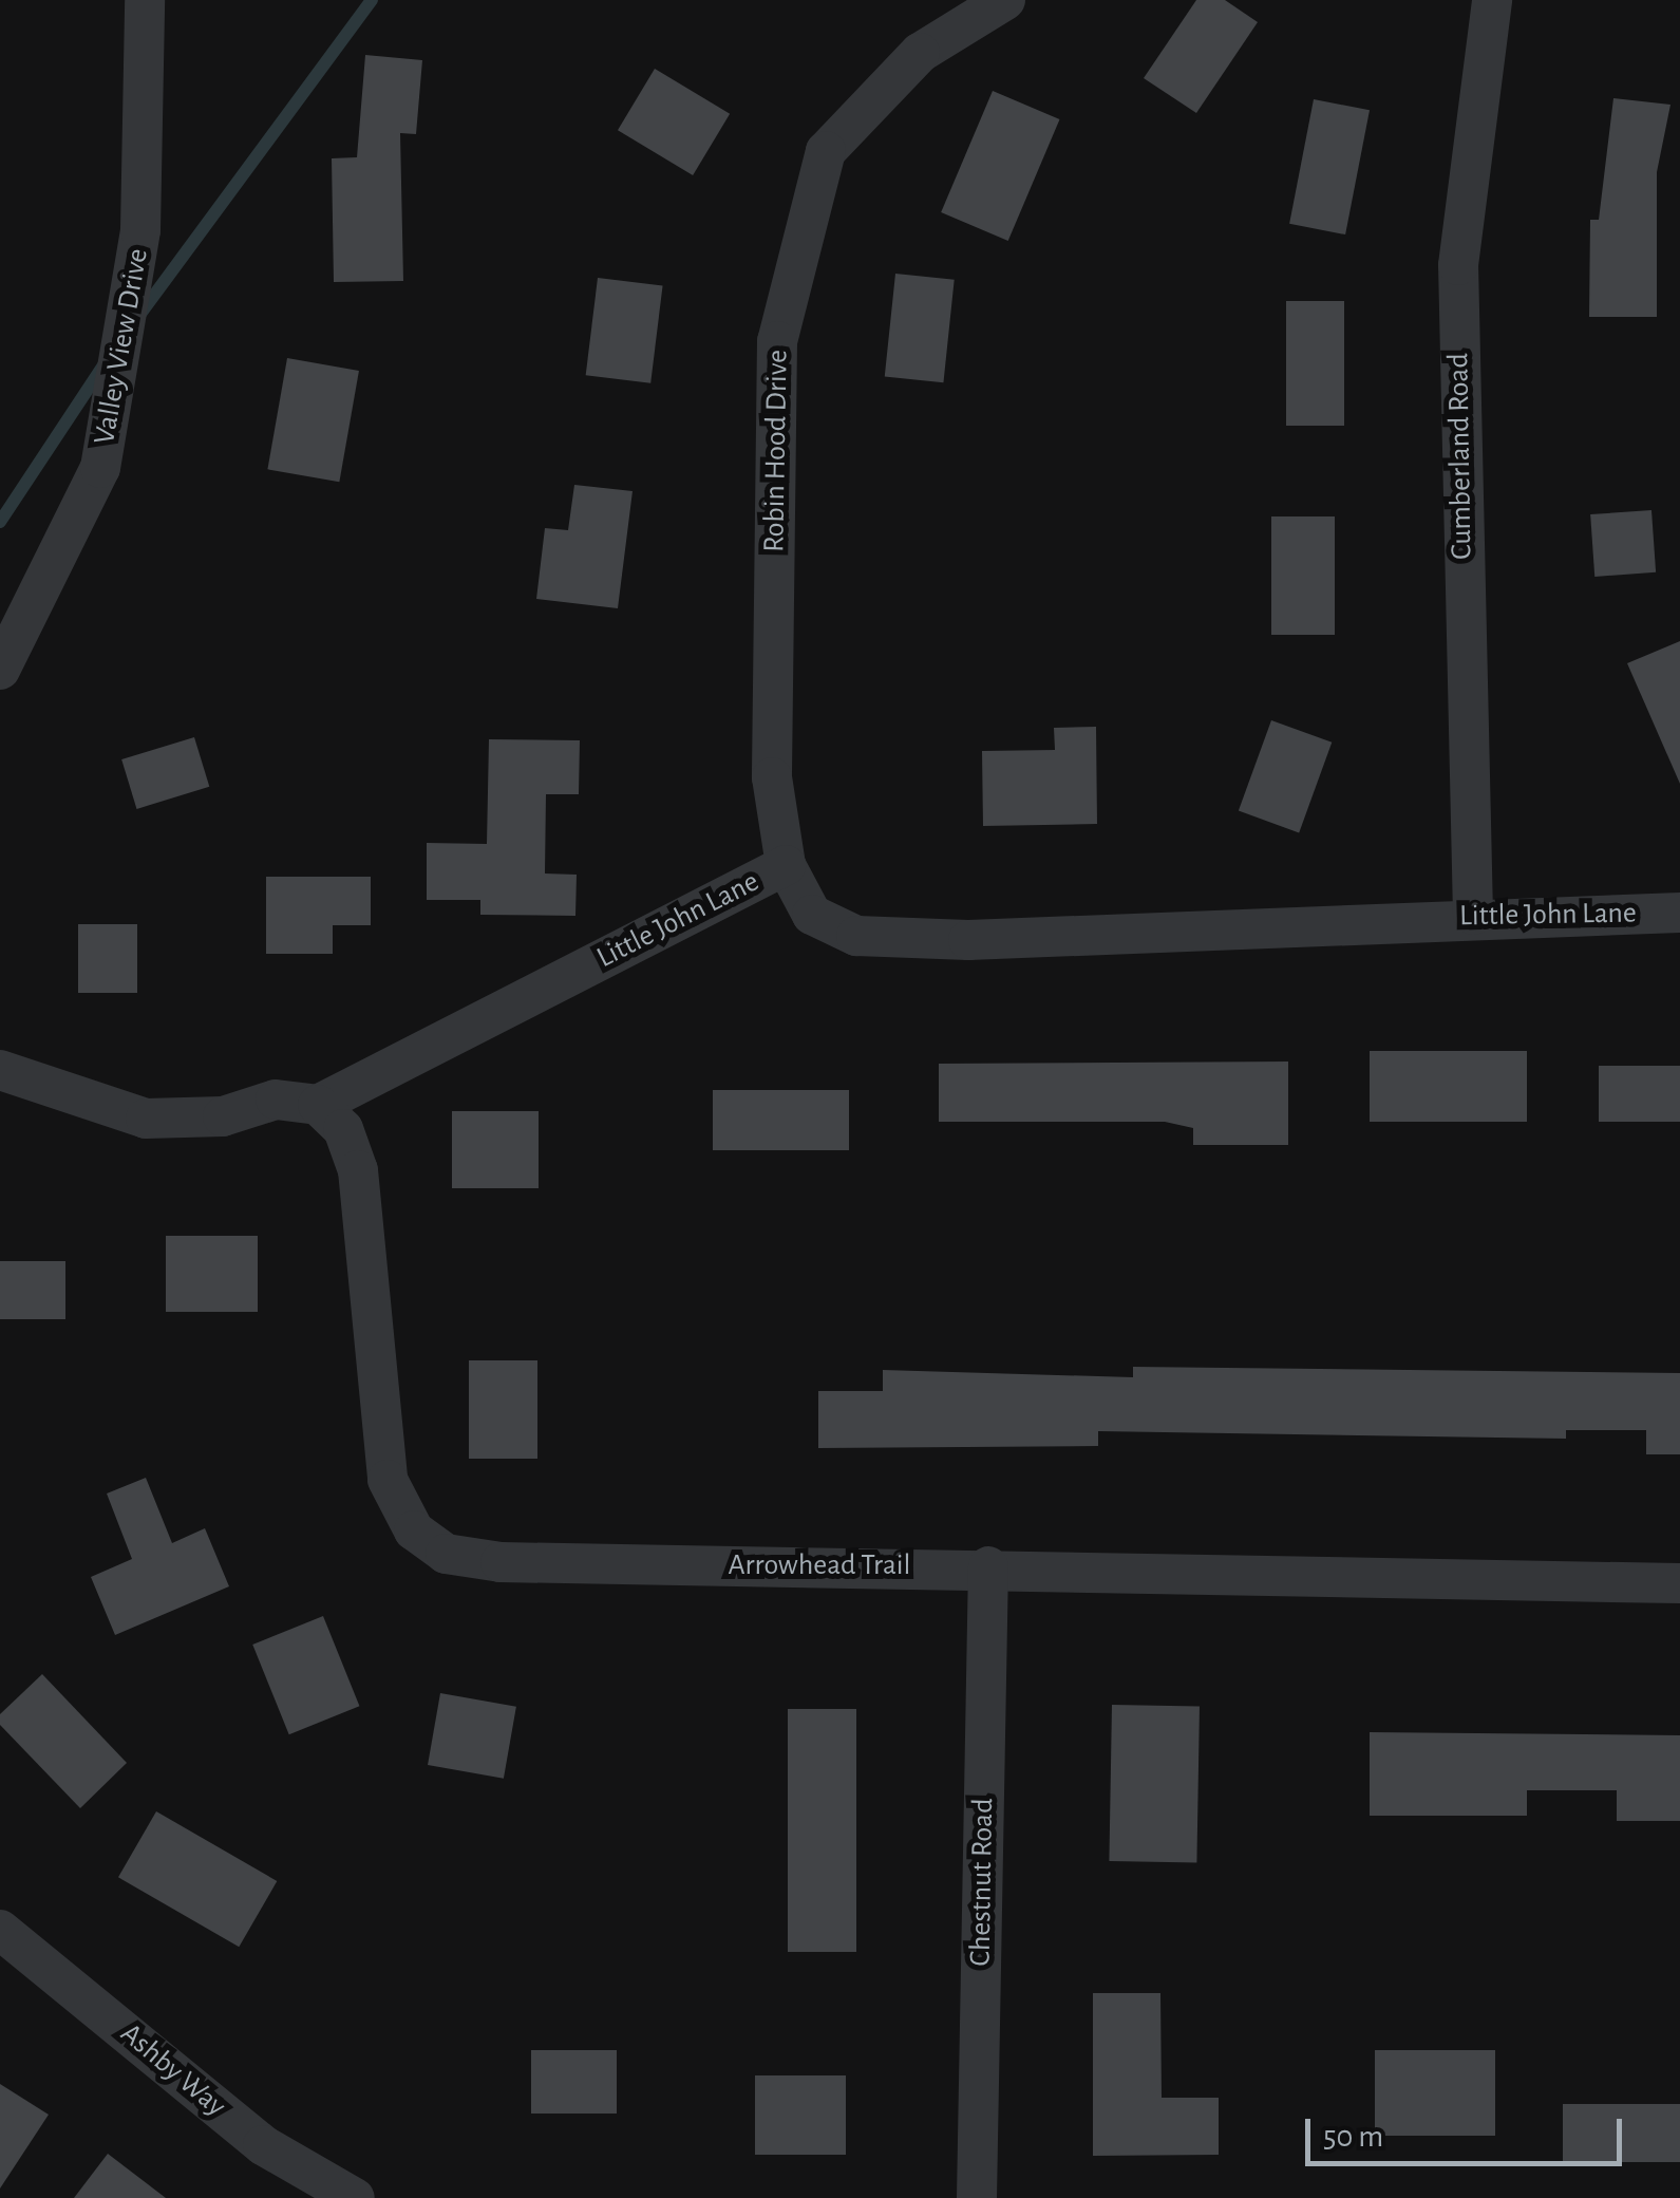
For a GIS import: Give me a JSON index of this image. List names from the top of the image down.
{
  "streets": {
    "street": [
      "Valley View Drive",
      "Robin Hood Drive",
      "Cumberland Road",
      "Little John Lane",
      "Arrowhead Trail",
      "Chestnut Road",
      "Ashby Way"
    ]
  },
  "crossings": [
    ["Robin Hood Drive", "Little John Lane"],
    ["Cumberland Road", "Little John Lane"],
    ["Little John Lane", "Arrowhead Trail"],
    ["Arrowhead Trail", "Chestnut Road"]
  ],
  "scale_bar": "50 m"
}
